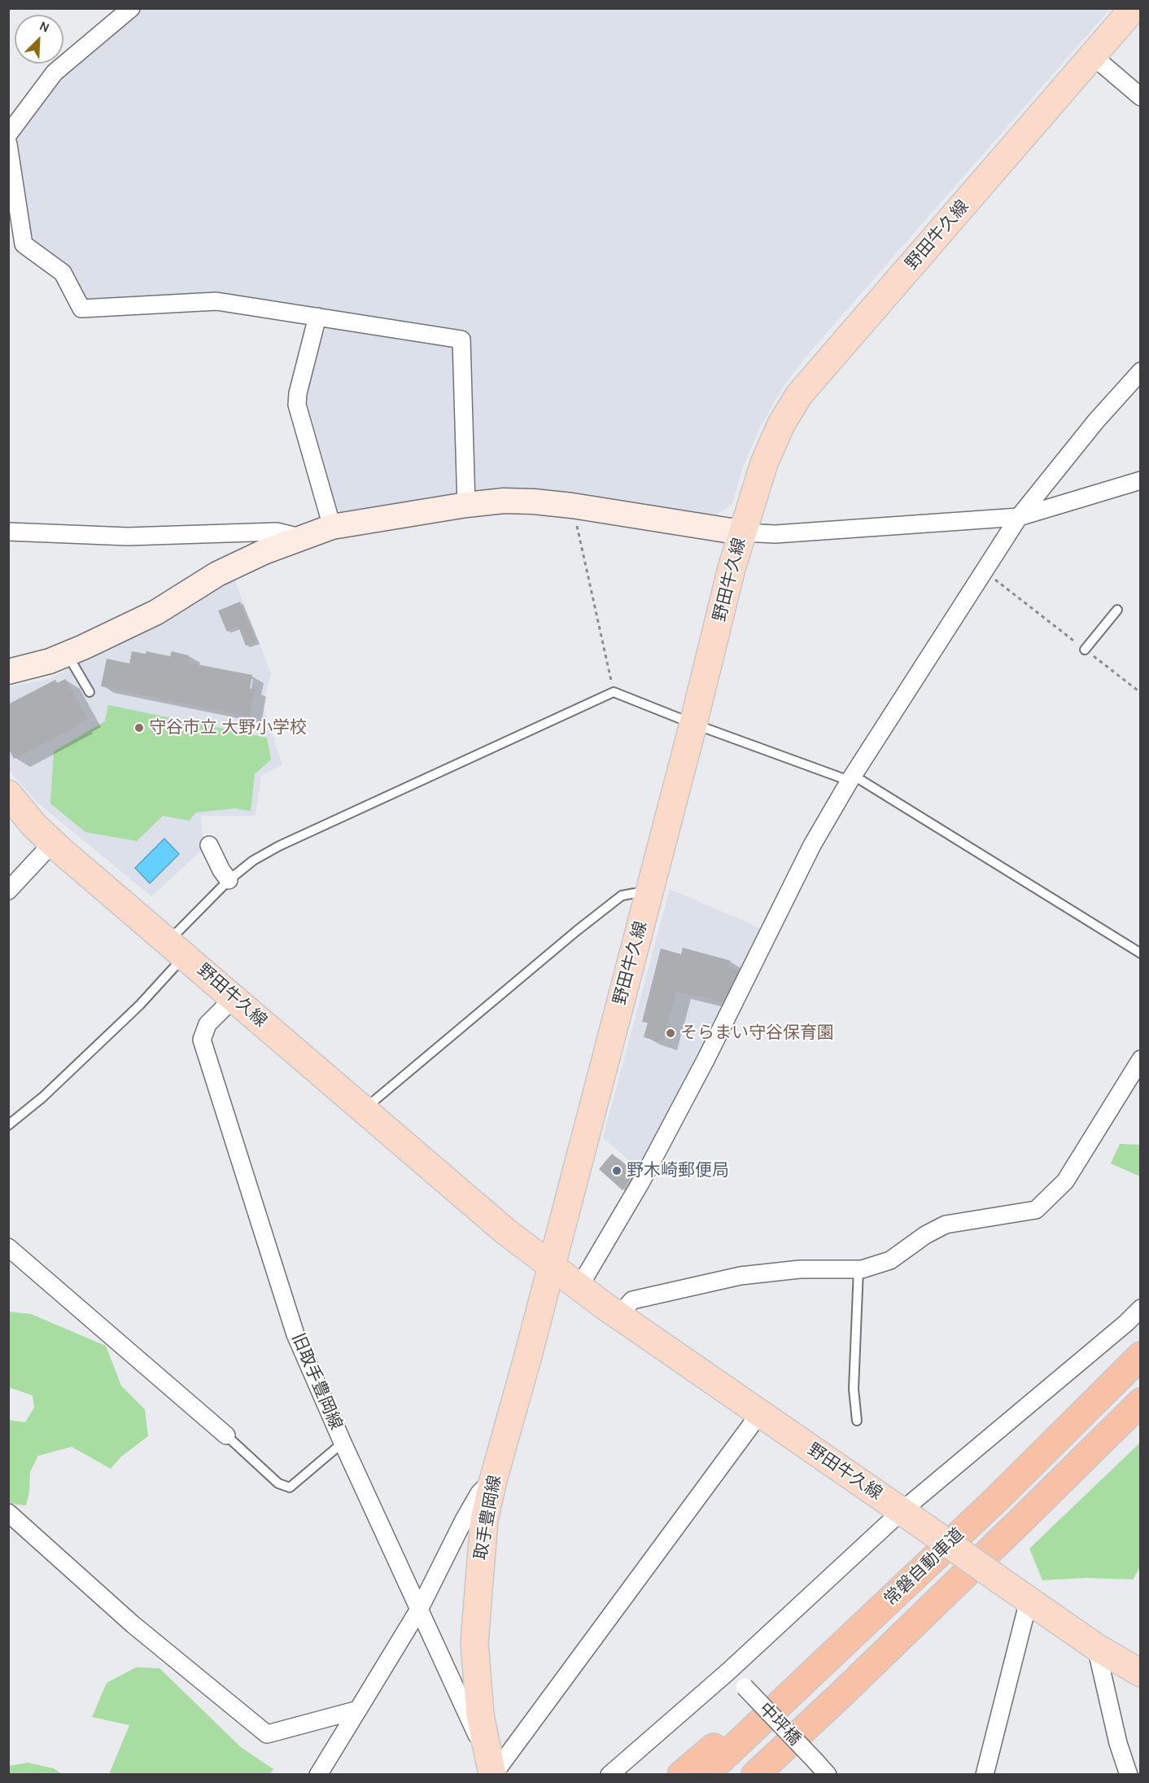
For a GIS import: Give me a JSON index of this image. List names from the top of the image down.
{
  "streets": {
    "highway": ["常磐自動車道"],
    "main road": ["野田牛久線", "取手豊岡線"],
    "street": ["旧取手豊岡線", "中坪橋"]
  },
  "crossings": [
    ["野田牛久線", "旧取手豊岡線"],
    ["野田牛久線", "取手豊岡線"],
    ["旧取手豊岡線", "取手豊岡線"]
  ],
  "places": ["守谷市立 大野小学校", "そらまい守谷保育園", "野木崎郵便局"],
  "north": "top right"
}
